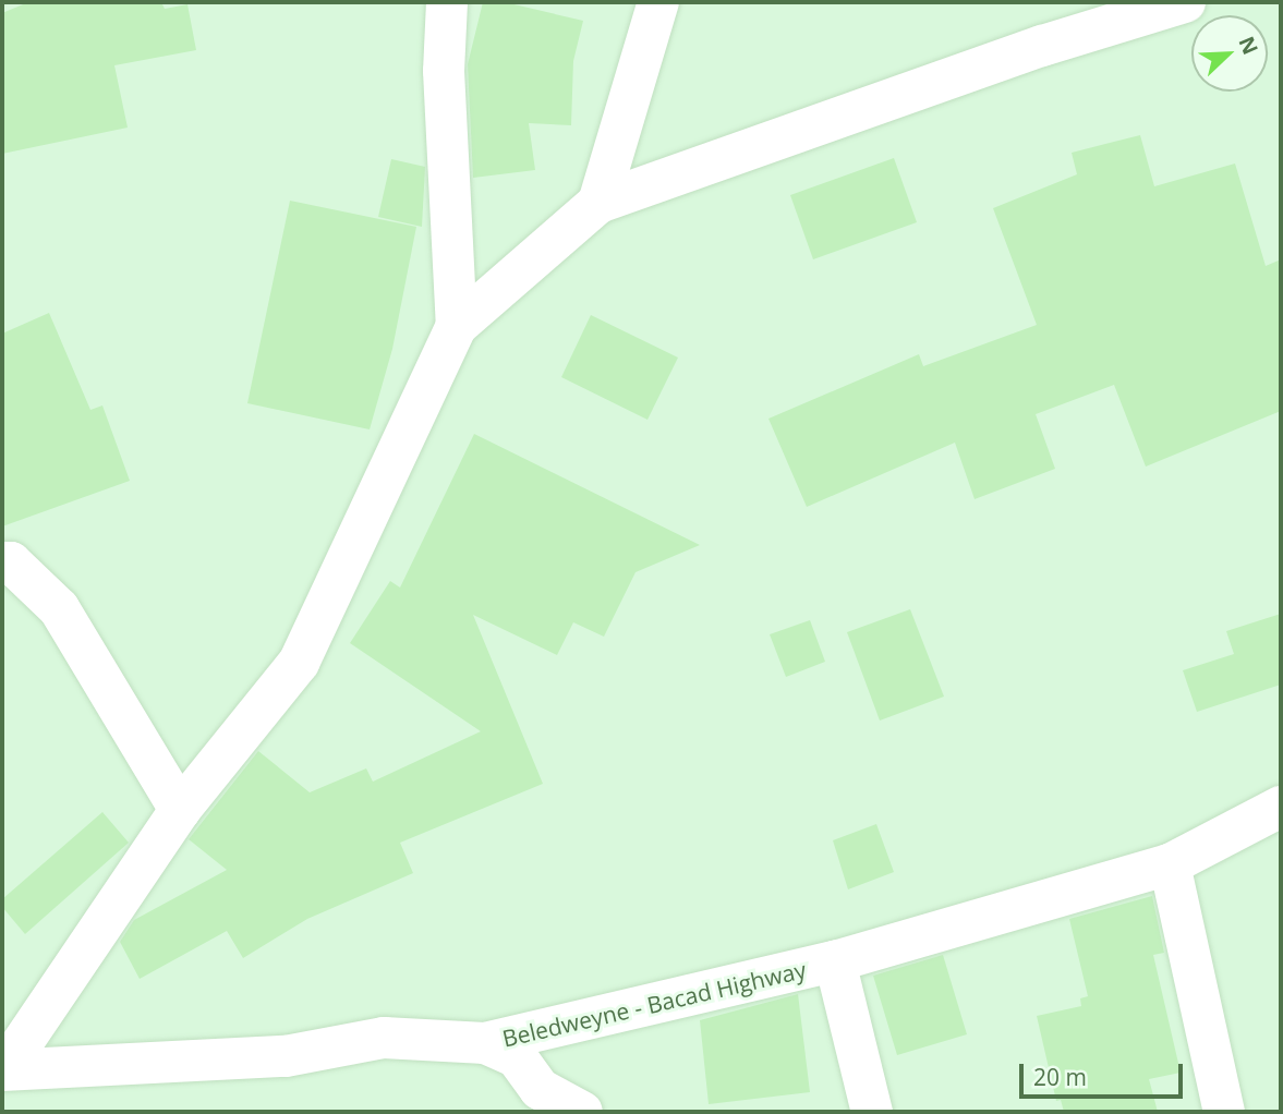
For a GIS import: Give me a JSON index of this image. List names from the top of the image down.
{
  "streets": {
    "street": ["Beledweyne - Bacad Highway"]
  },
  "scale_bar": "20 m",
  "north": "top right"
}
